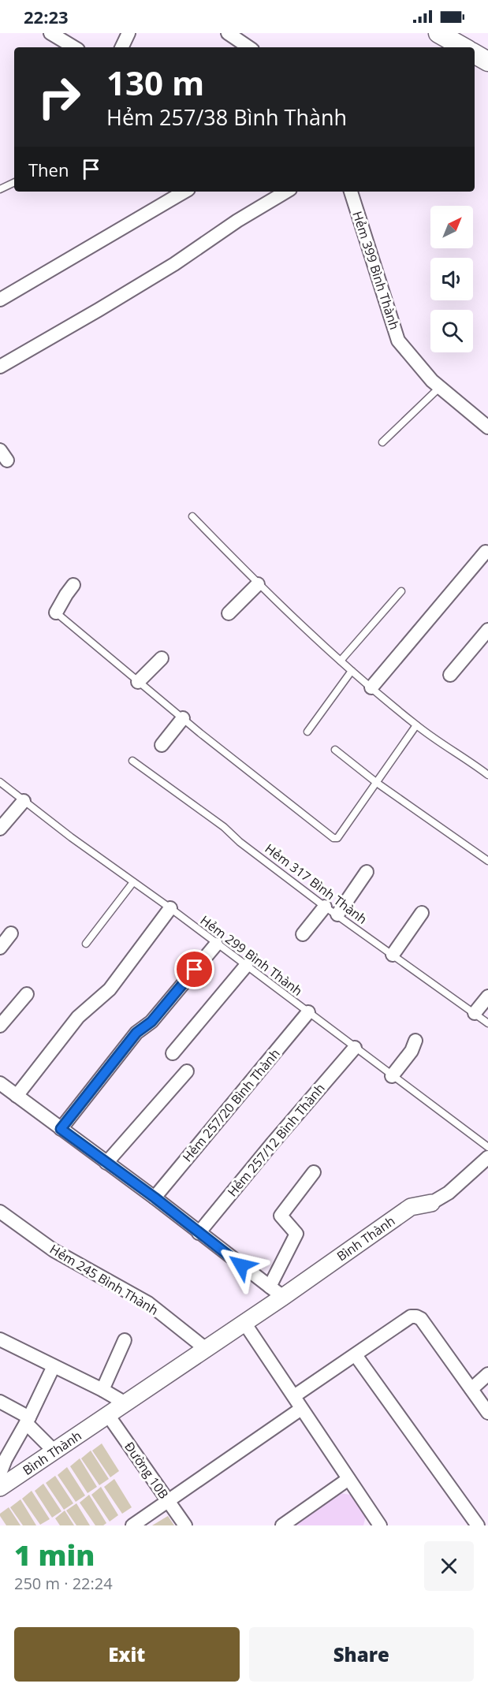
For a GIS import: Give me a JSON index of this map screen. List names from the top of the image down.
{
  "streets": {
    "street": [
      "Hẻm 399 Bình Thành",
      "Hẻm 257/20 Bình Thành",
      "Hẻm 257/12 Bình Thành",
      "Bình Thành",
      "Hẻm 245 Bình Thành",
      "Đường 10B"
    ],
    "lane": ["Hẻm 317 Bình Thành", "Hẻm 299 Bình Thành"]
  },
  "crossings": [
    ["Hẻm 299 Bình Thành", "Hẻm 257/20 Bình Thành"],
    ["Hẻm 299 Bình Thành", "Hẻm 257/12 Bình Thành"],
    ["Bình Thành", "Hẻm 245 Bình Thành"],
    ["Bình Thành", "Đường 10B"]
  ],
  "north": "top right",
  "page": {
    "status": "22:23",
    "turn": ["130 m", "Hẻm 257/38 Bình Thành"],
    "then": "Then",
    "heading": ["1 min", "250 m · 22:24"],
    "buttons": ["Exit", "Share"]
  }
}
